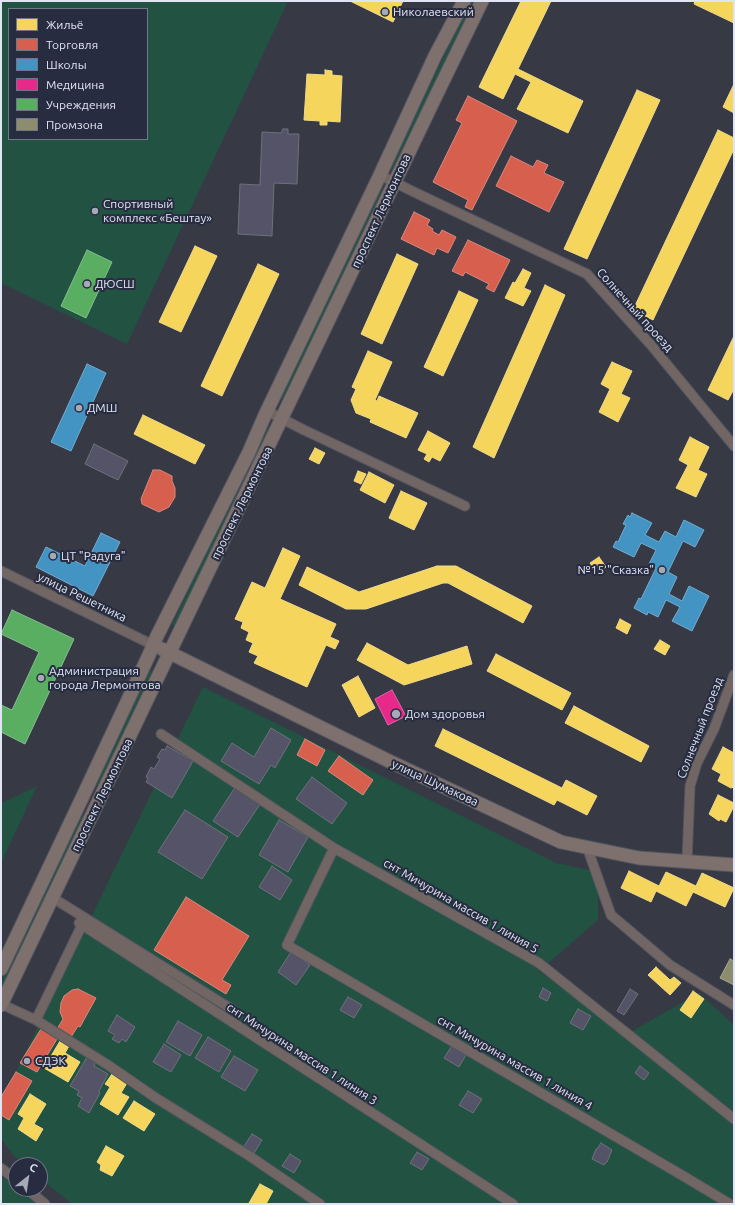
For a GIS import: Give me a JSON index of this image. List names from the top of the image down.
{
  "streets": {
    "street": [
      "проспект Лермонтова",
      "Солнечный проезд",
      "улица Решетника",
      "улица Шумакова",
      "снт Мичурина массив 1 линия 5",
      "снт Мичурина массив 1 линия 3",
      "снт Мичурина массив 1 линия 4"
    ]
  },
  "crossings": [
    ["проспект Лермонтова", "Солнечный проезд"],
    ["проспект Лермонтова", "улица Решетника"],
    ["проспект Лермонтова", "улица Шумакова"],
    ["Солнечный проезд", "улица Шумакова"],
    ["улица Решетника", "улица Шумакова"],
    ["снт Мичурина массив 1 линия 5", "снт Мичурина массив 1 линия 4"]
  ],
  "places": [
    "Николаевский",
    "Спортивный комплекс «Бештау»",
    "ДЮСШ",
    "ДМШ",
    "ЦТ \"Радуга\"",
    "№15 \"Сказка\"",
    "Администрация города Лермонтова",
    "Дом здоровья",
    "СДЭК"
  ],
  "legend": [
    "Жильё",
    "Торговля",
    "Школы",
    "Медицина",
    "Учреждения",
    "Промзона"
  ],
  "north": "top right"
}
